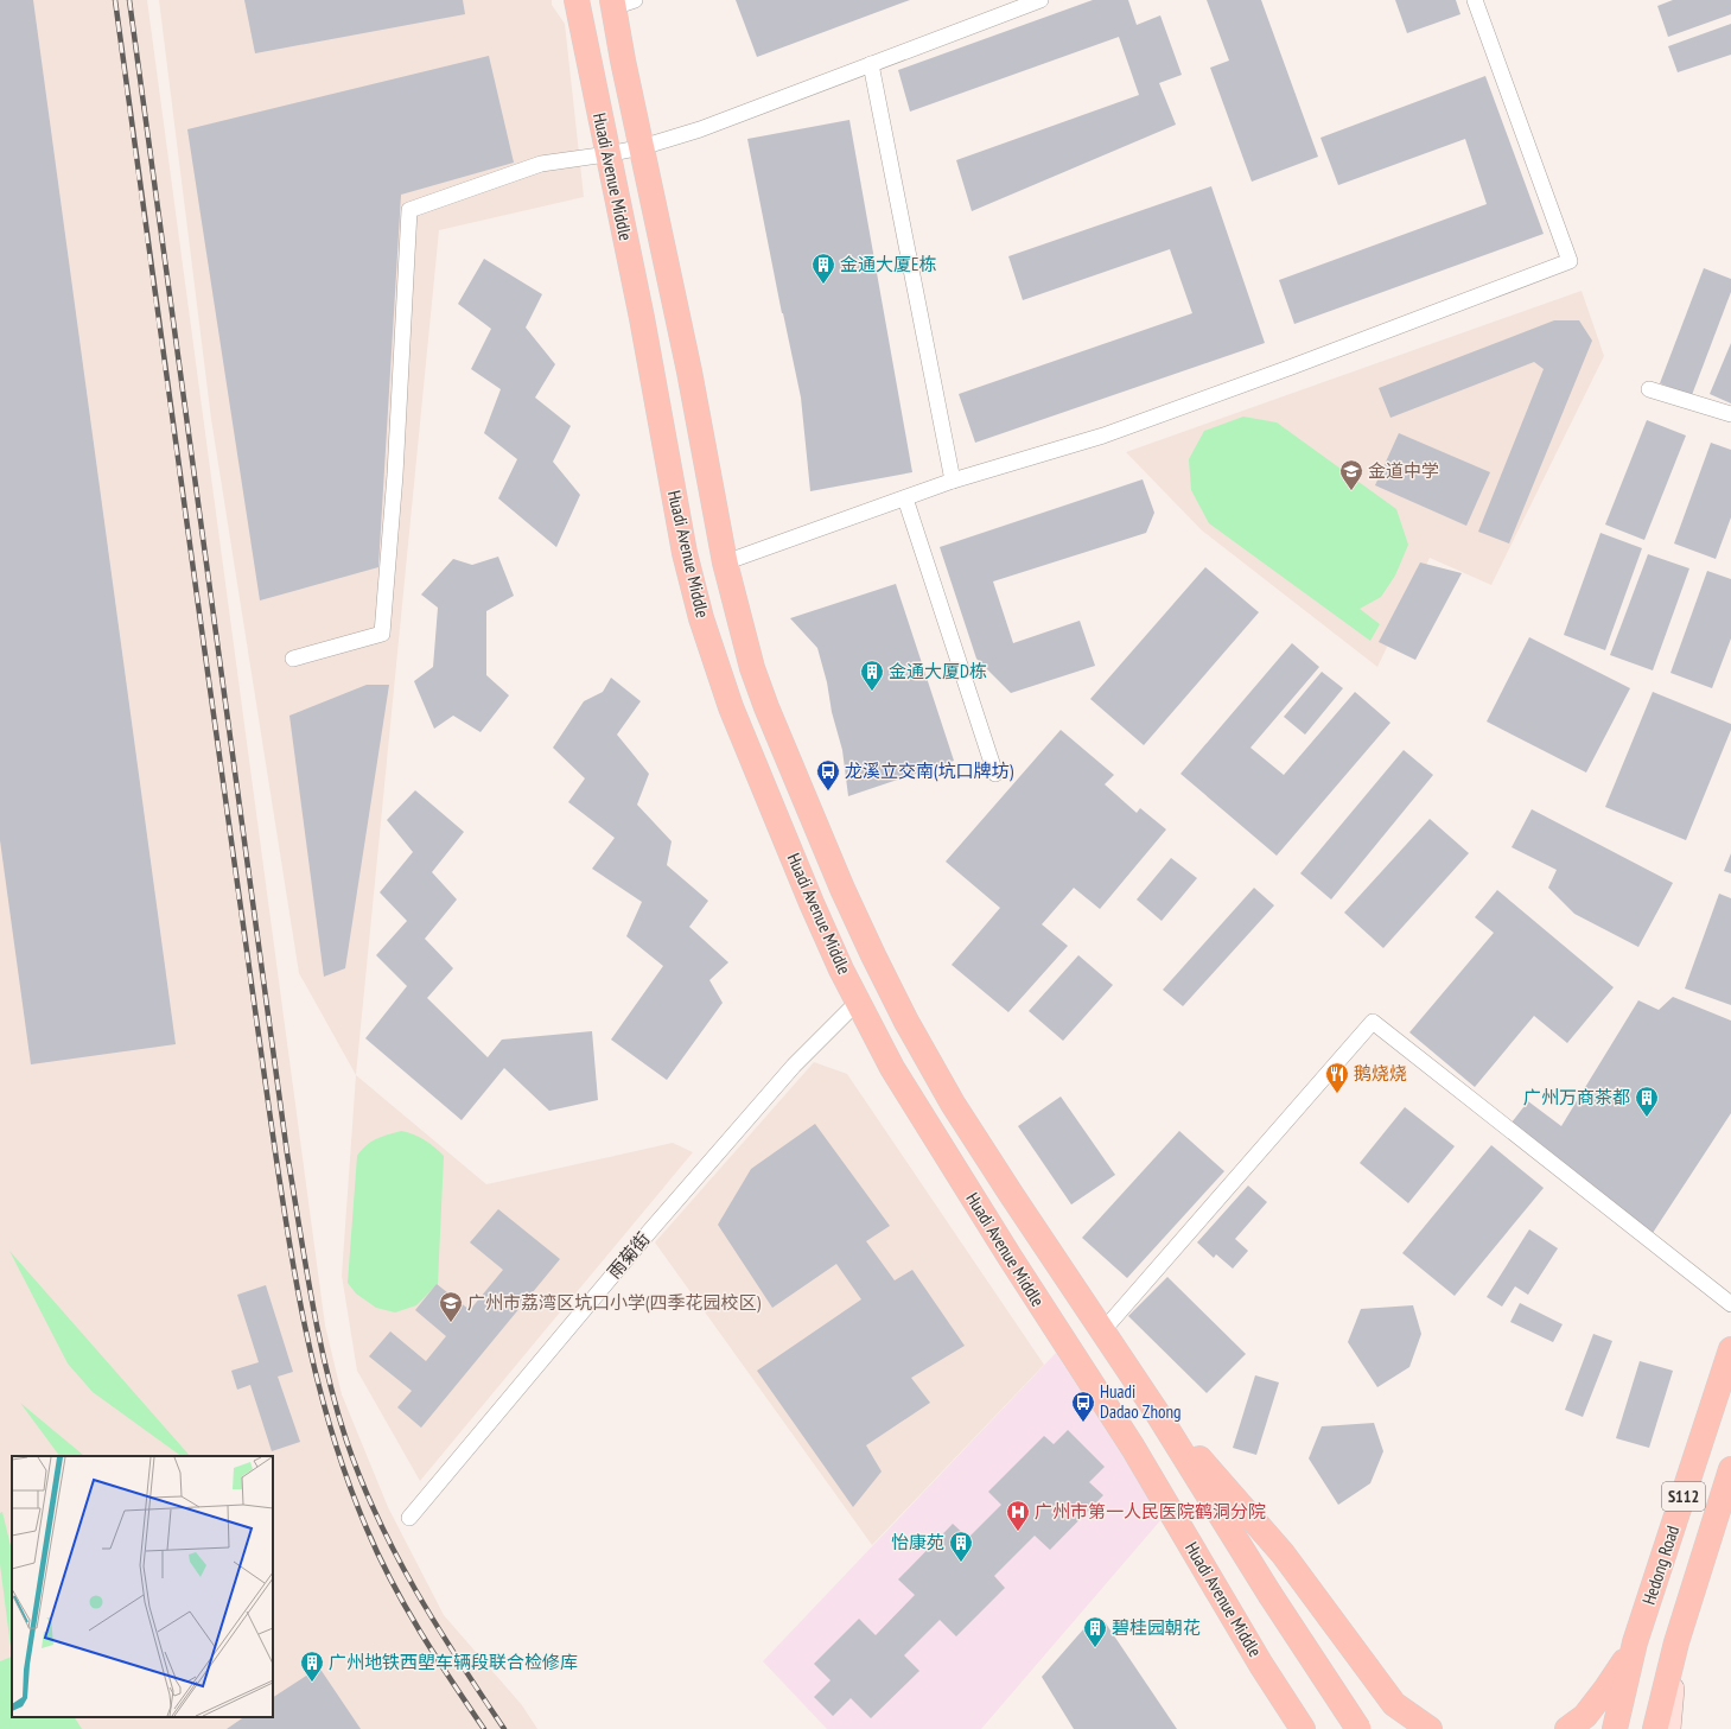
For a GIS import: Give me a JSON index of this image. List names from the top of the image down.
{
  "streets": {
    "main road": ["Huadi Avenue Middle", "S112", "Hedong Road"],
    "street": ["雨菊街"]
  },
  "crossings": [
    ["Huadi Avenue Middle", "雨菊街"]
  ],
  "places": {
    "building": [
      "金通大厦E栋",
      "金通大厦D栋",
      "广州万商茶都",
      "怡康苑",
      "碧桂园朝花",
      "广州地铁西塱车辆段联合检修库"
    ],
    "school or university": ["金道中学", "广州市荔湾区坑口小学(四季花园校区)"],
    "bus stop": ["龙溪立交南(坑口牌坊)", "Huadi Dadao Zhong"],
    "restaurant": ["鹅烧烧"],
    "hospital": ["广州市第一人民医院鹤洞分院"]
  }
}
